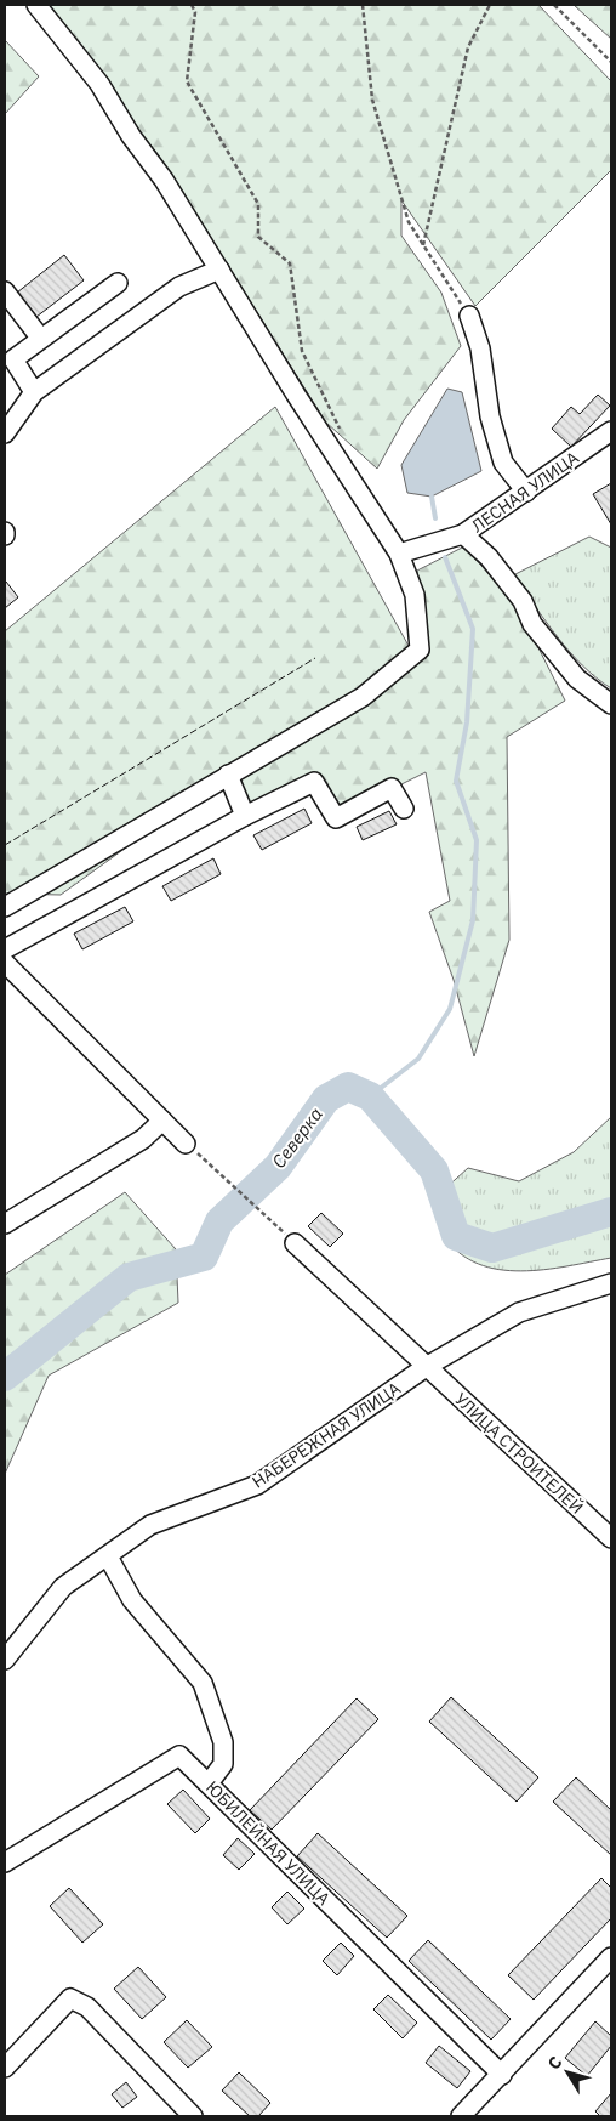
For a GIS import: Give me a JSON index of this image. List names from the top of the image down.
{
  "streets": {
    "street": [
      "ЛЕСНАЯ УЛИЦА",
      "НАБЕРЕЖНАЯ УЛИЦА",
      "УЛИЦА СТРОИТЕЛЕЙ",
      "ЮБИЛЕЙНАЯ УЛИЦА"
    ]
  },
  "crossings": [
    ["НАБЕРЕЖНАЯ УЛИЦА", "УЛИЦА СТРОИТЕЛЕЙ"]
  ],
  "water": ["Северка"],
  "north": "top left"
}
